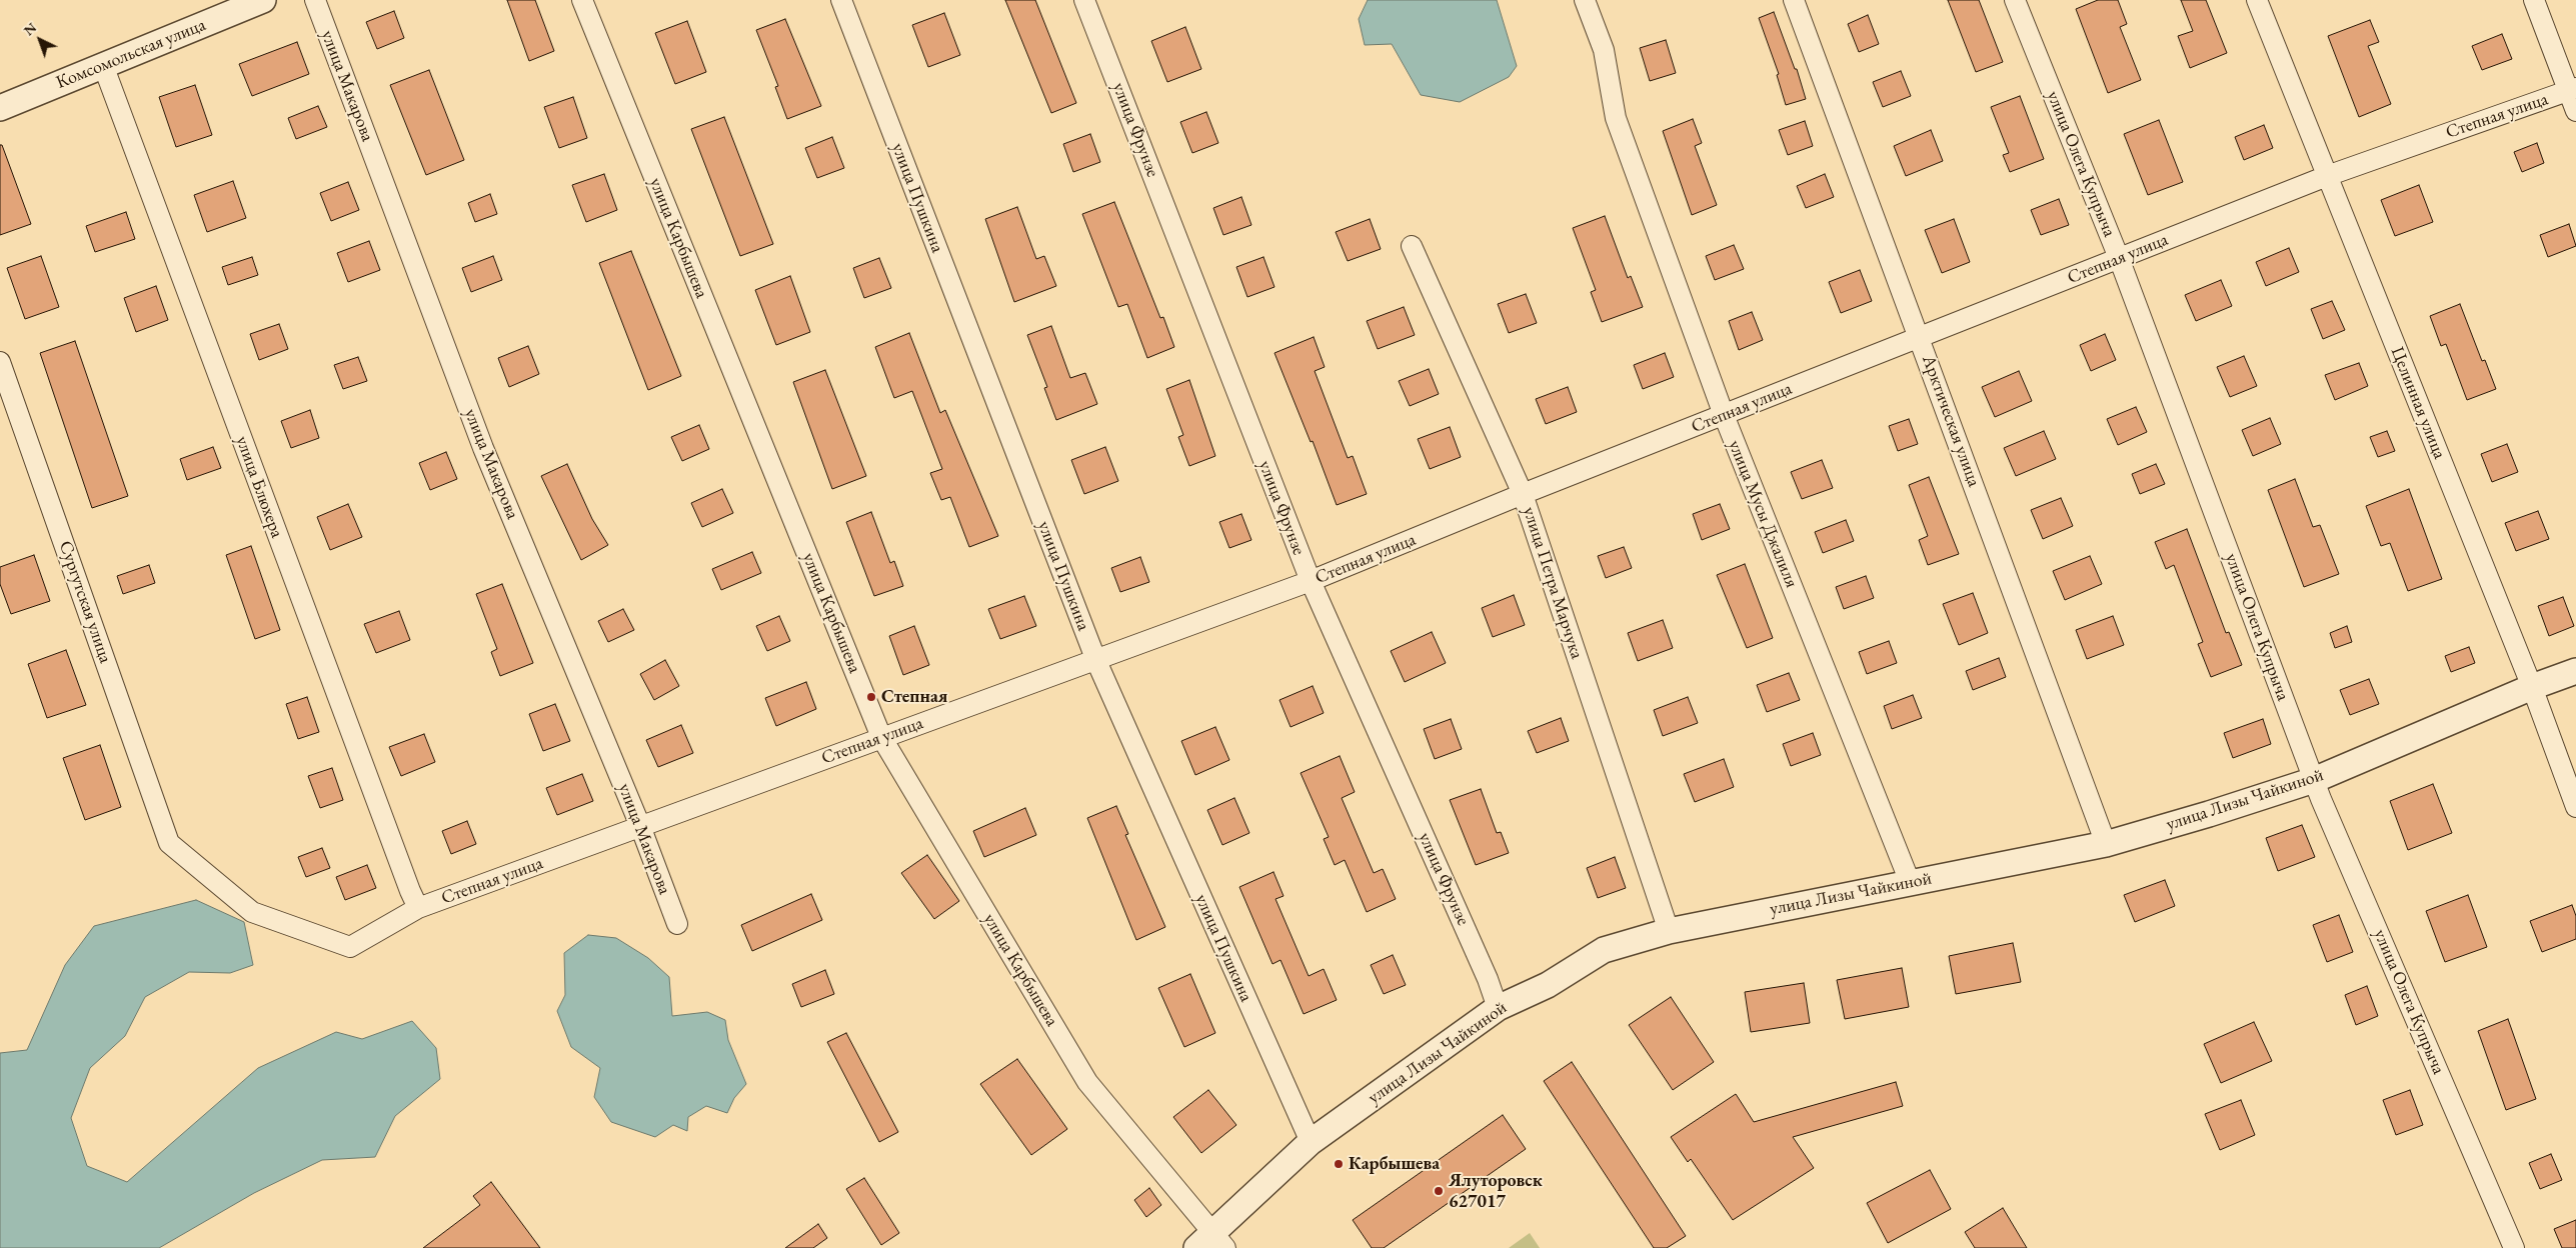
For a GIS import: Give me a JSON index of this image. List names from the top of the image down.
{
  "streets": {
    "street": [
      "Комсомольская улица",
      "улица Макарова",
      "Степная улица",
      "улица Фрунзе",
      "улица Олега Купрыча",
      "улица Пушкина",
      "улица Карбышева",
      "Целинная улица",
      "Арктическая улица",
      "улица Блюхера",
      "улица Мусы Джалиля",
      "улица Петра Марчука",
      "Сургутская улица",
      "улица Лизы Чайкиной"
    ]
  },
  "crossings": [
    ["Комсомольская улица", "улица Блюхера"],
    ["улица Макарова", "Степная улица"],
    ["Степная улица", "улица Фрунзе"],
    ["Степная улица", "улица Олега Купрыча"],
    ["Степная улица", "улица Пушкина"],
    ["Степная улица", "улица Карбышева"],
    ["Степная улица", "Целинная улица"],
    ["Степная улица", "Арктическая улица"],
    ["Степная улица", "улица Блюхера"],
    ["Степная улица", "улица Мусы Джалиля"],
    ["Степная улица", "улица Петра Марчука"],
    ["Степная улица", "Сургутская улица"],
    ["улица Фрунзе", "улица Лизы Чайкиной"],
    ["улица Олега Купрыча", "улица Лизы Чайкиной"],
    ["улица Пушкина", "улица Лизы Чайкиной"],
    ["улица Карбышева", "улица Лизы Чайкиной"],
    ["Целинная улица", "улица Лизы Чайкиной"],
    ["Арктическая улица", "улица Лизы Чайкиной"],
    ["улица Мусы Джалиля", "улица Лизы Чайкиной"],
    ["улица Петра Марчука", "улица Лизы Чайкиной"]
  ],
  "places": ["Степная", "Карбышева", "Ялуторовск 627017"],
  "north": "top left"
}
